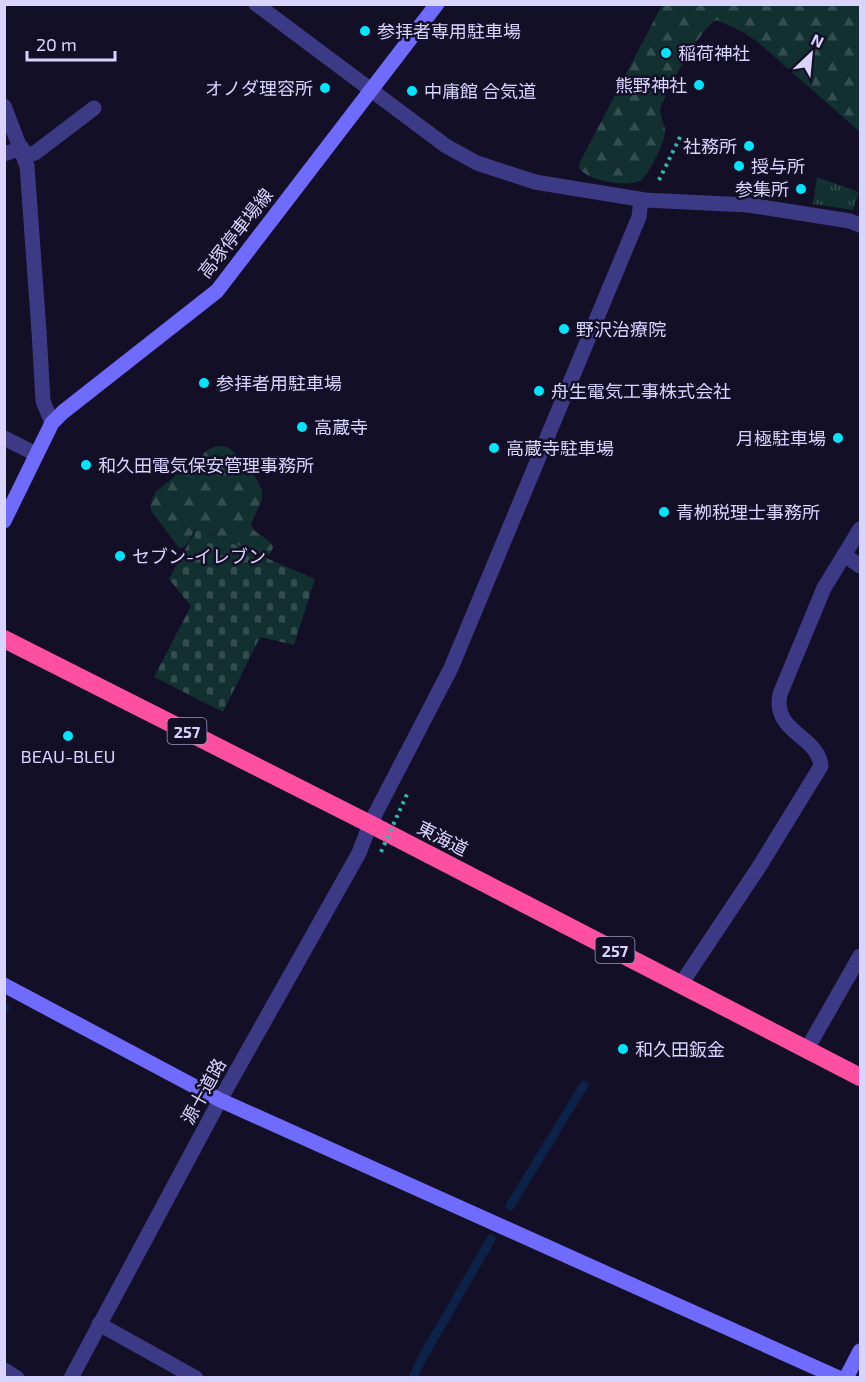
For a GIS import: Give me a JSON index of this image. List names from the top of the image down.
{
  "streets": {
    "highway": ["257", "東海道"],
    "street": ["高塚停車場線", "源十道路"]
  },
  "crossings": [
    ["東海道", "源十道路"]
  ],
  "places": [
    "参拝者専用駐車場",
    "稲荷神社",
    "熊野神社",
    "オノダ理容所",
    "中庸館 合気道",
    "社務所",
    "授与所",
    "参集所",
    "野沢治療院",
    "参拝者用駐車場",
    "舟生電気工事株式会社",
    "高蔵寺",
    "月極駐車場",
    "高蔵寺駐車場",
    "和久田電気保安管理事務所",
    "青栁税理士事務所",
    "セブン-イレブン",
    "BEAU-BLEU",
    "和久田鈑金"
  ],
  "scale_bar": "20 m",
  "north": "top right"
}
